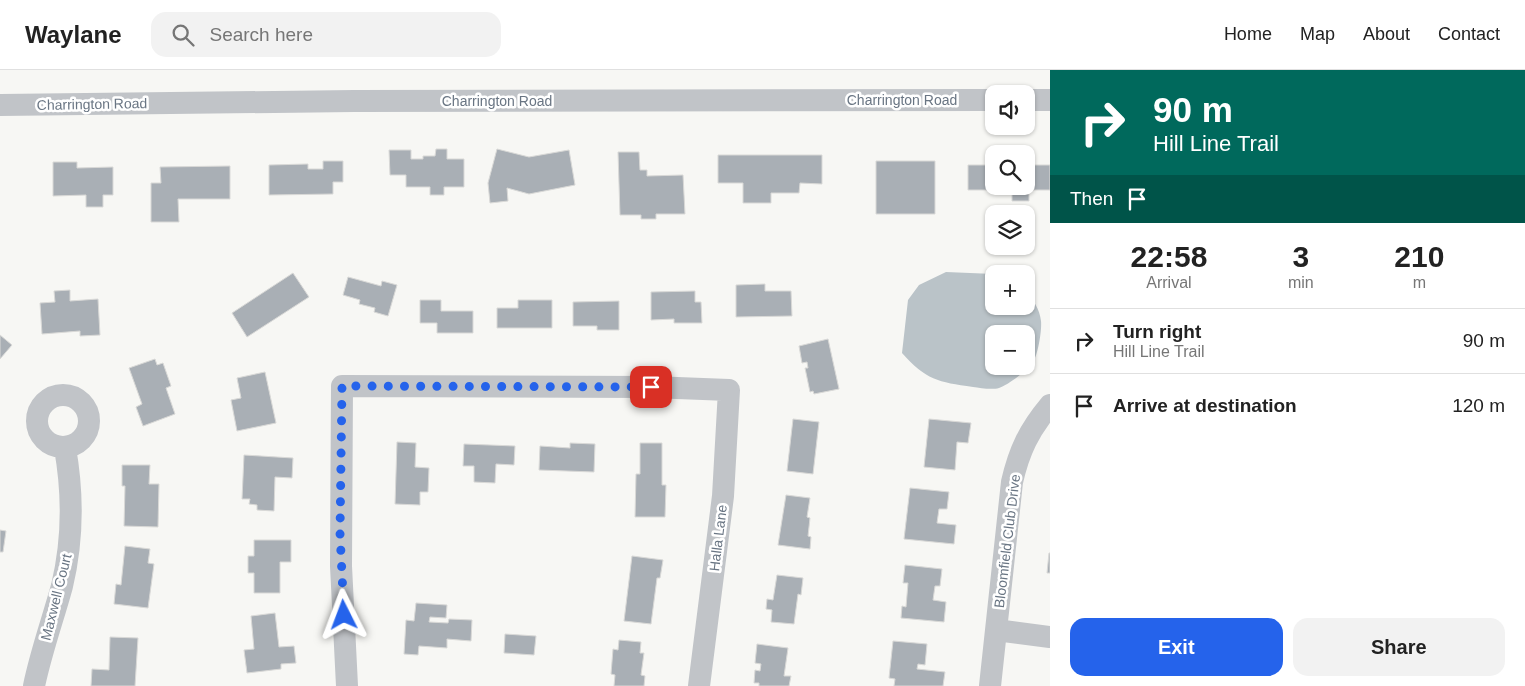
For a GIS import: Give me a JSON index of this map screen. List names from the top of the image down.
{
  "streets": {
    "street": [
      "Charrington Road",
      "Halla Lane",
      "Bloomfield Club Drive",
      "Maxwell Court"
    ]
  },
  "page": {
    "header": "Waylane",
    "search": "Search here",
    "nav": [
      "Home",
      "Map",
      "About",
      "Contact"
    ],
    "turn": ["90 m", "Hill Line Trail"],
    "map_buttons": ["+", "−"],
    "then": "Then",
    "eta": [
      "22:58",
      "Arrival",
      "3",
      "min",
      "210",
      "m"
    ],
    "list": [
      {
        "name": "Turn right",
        "note": "Hill Line Trail",
        "value": "90 m"
      },
      {
        "name": "Arrive at destination",
        "value": "120 m"
      }
    ],
    "buttons": ["Exit", "Share"]
  }
}
